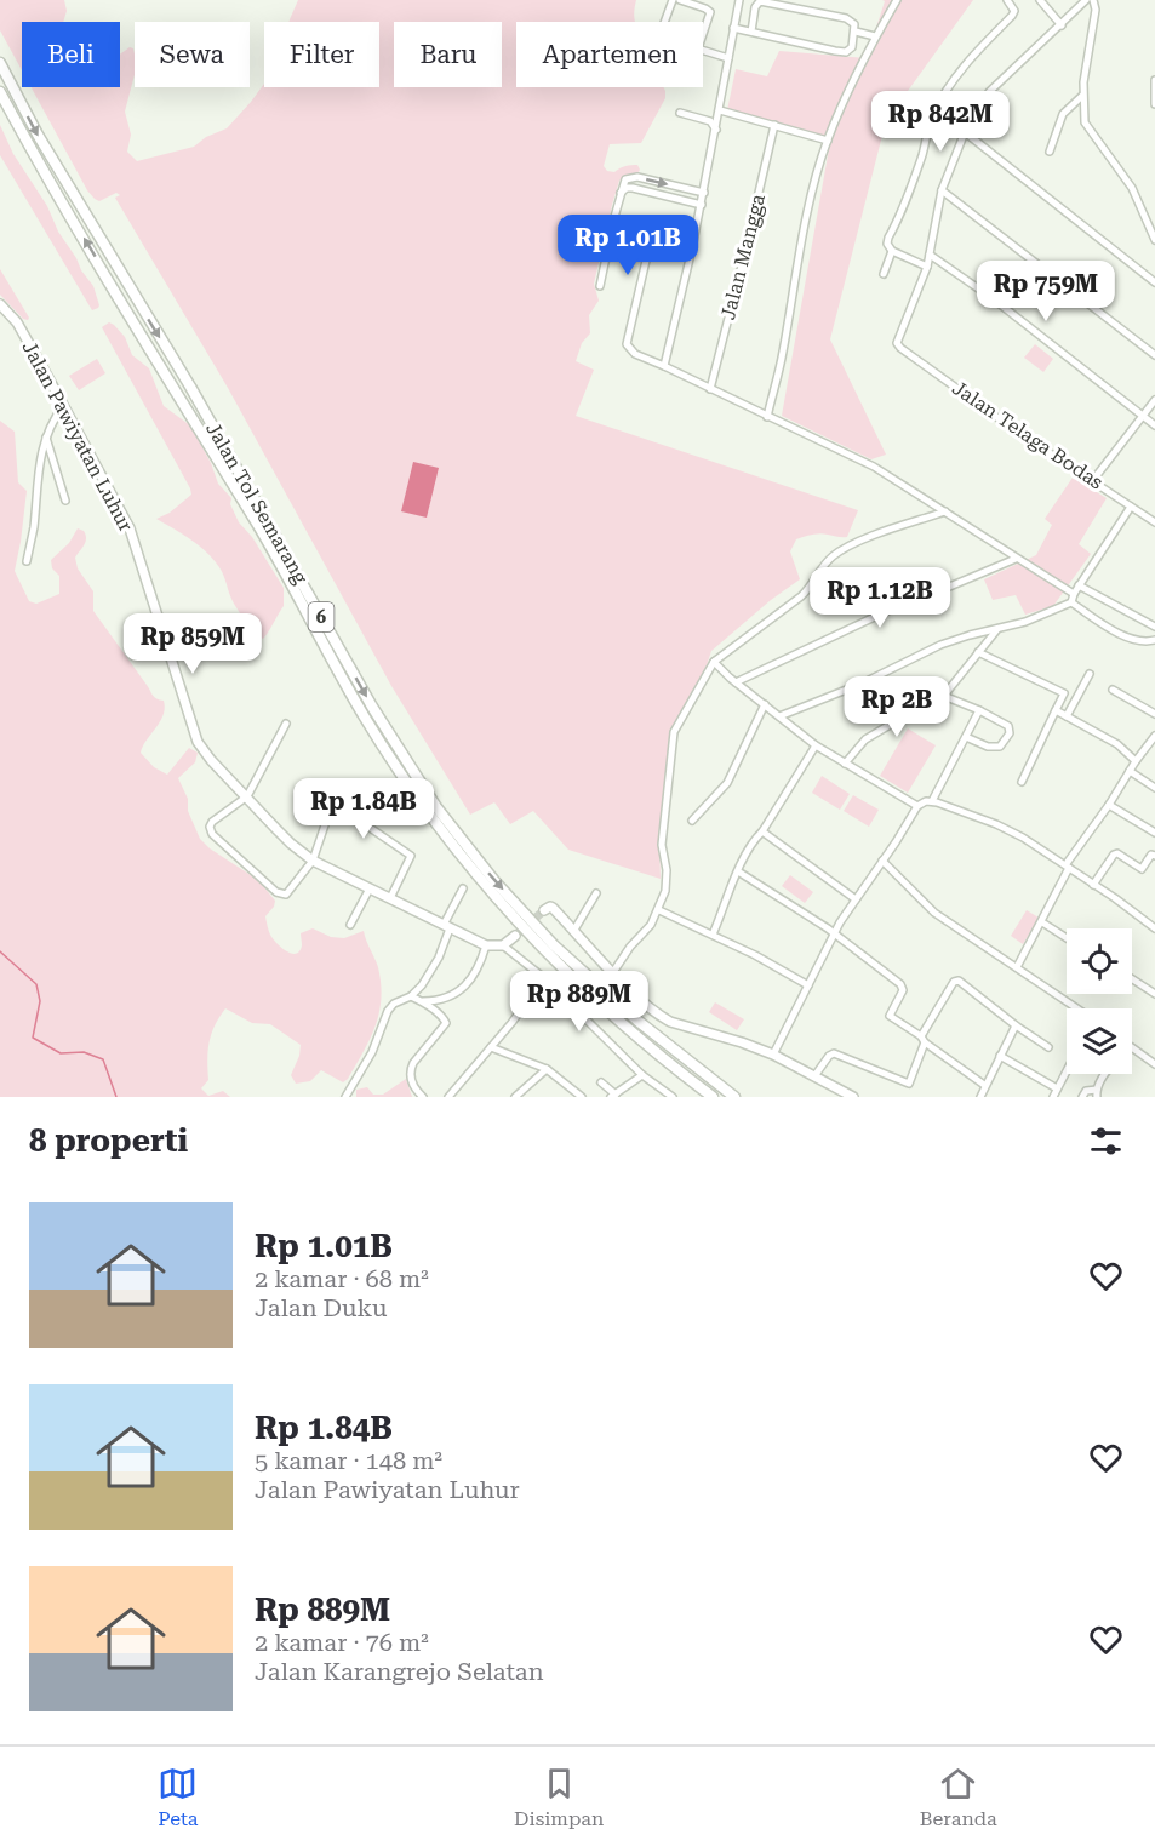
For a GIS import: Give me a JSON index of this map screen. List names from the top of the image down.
{
  "streets": {
    "highway": ["Jalan Tol Semarang", "6"],
    "main road": ["Jalan Pawiyatan Luhur"],
    "street": ["Jalan Mangga", "Jalan Telaga Bodas"]
  },
  "page": {
    "chip": [
      "Beli",
      "Sewa",
      "Filter",
      "Baru",
      "Apartemen"
    ],
    "price": [
      "Rp 842M",
      "Rp 1.01B",
      "Rp 759M",
      "Rp 1.12B",
      "Rp 859M",
      "Rp 2B",
      "Rp 1.84B",
      "Rp 889M"
    ],
    "heading": "8 properti",
    "list": [
      {
        "name": "Rp 1.01B",
        "note": "2 kamar · 68 m² · Jalan Duku"
      },
      {
        "name": "Rp 1.84B",
        "note": "5 kamar · 148 m² · Jalan Pawiyatan Luhur"
      },
      {
        "name": "Rp 889M",
        "note": "2 kamar · 76 m² · Jalan Karangrejo Selatan"
      }
    ],
    "tabs": ["Peta", "Disimpan", "Beranda"]
  }
}
